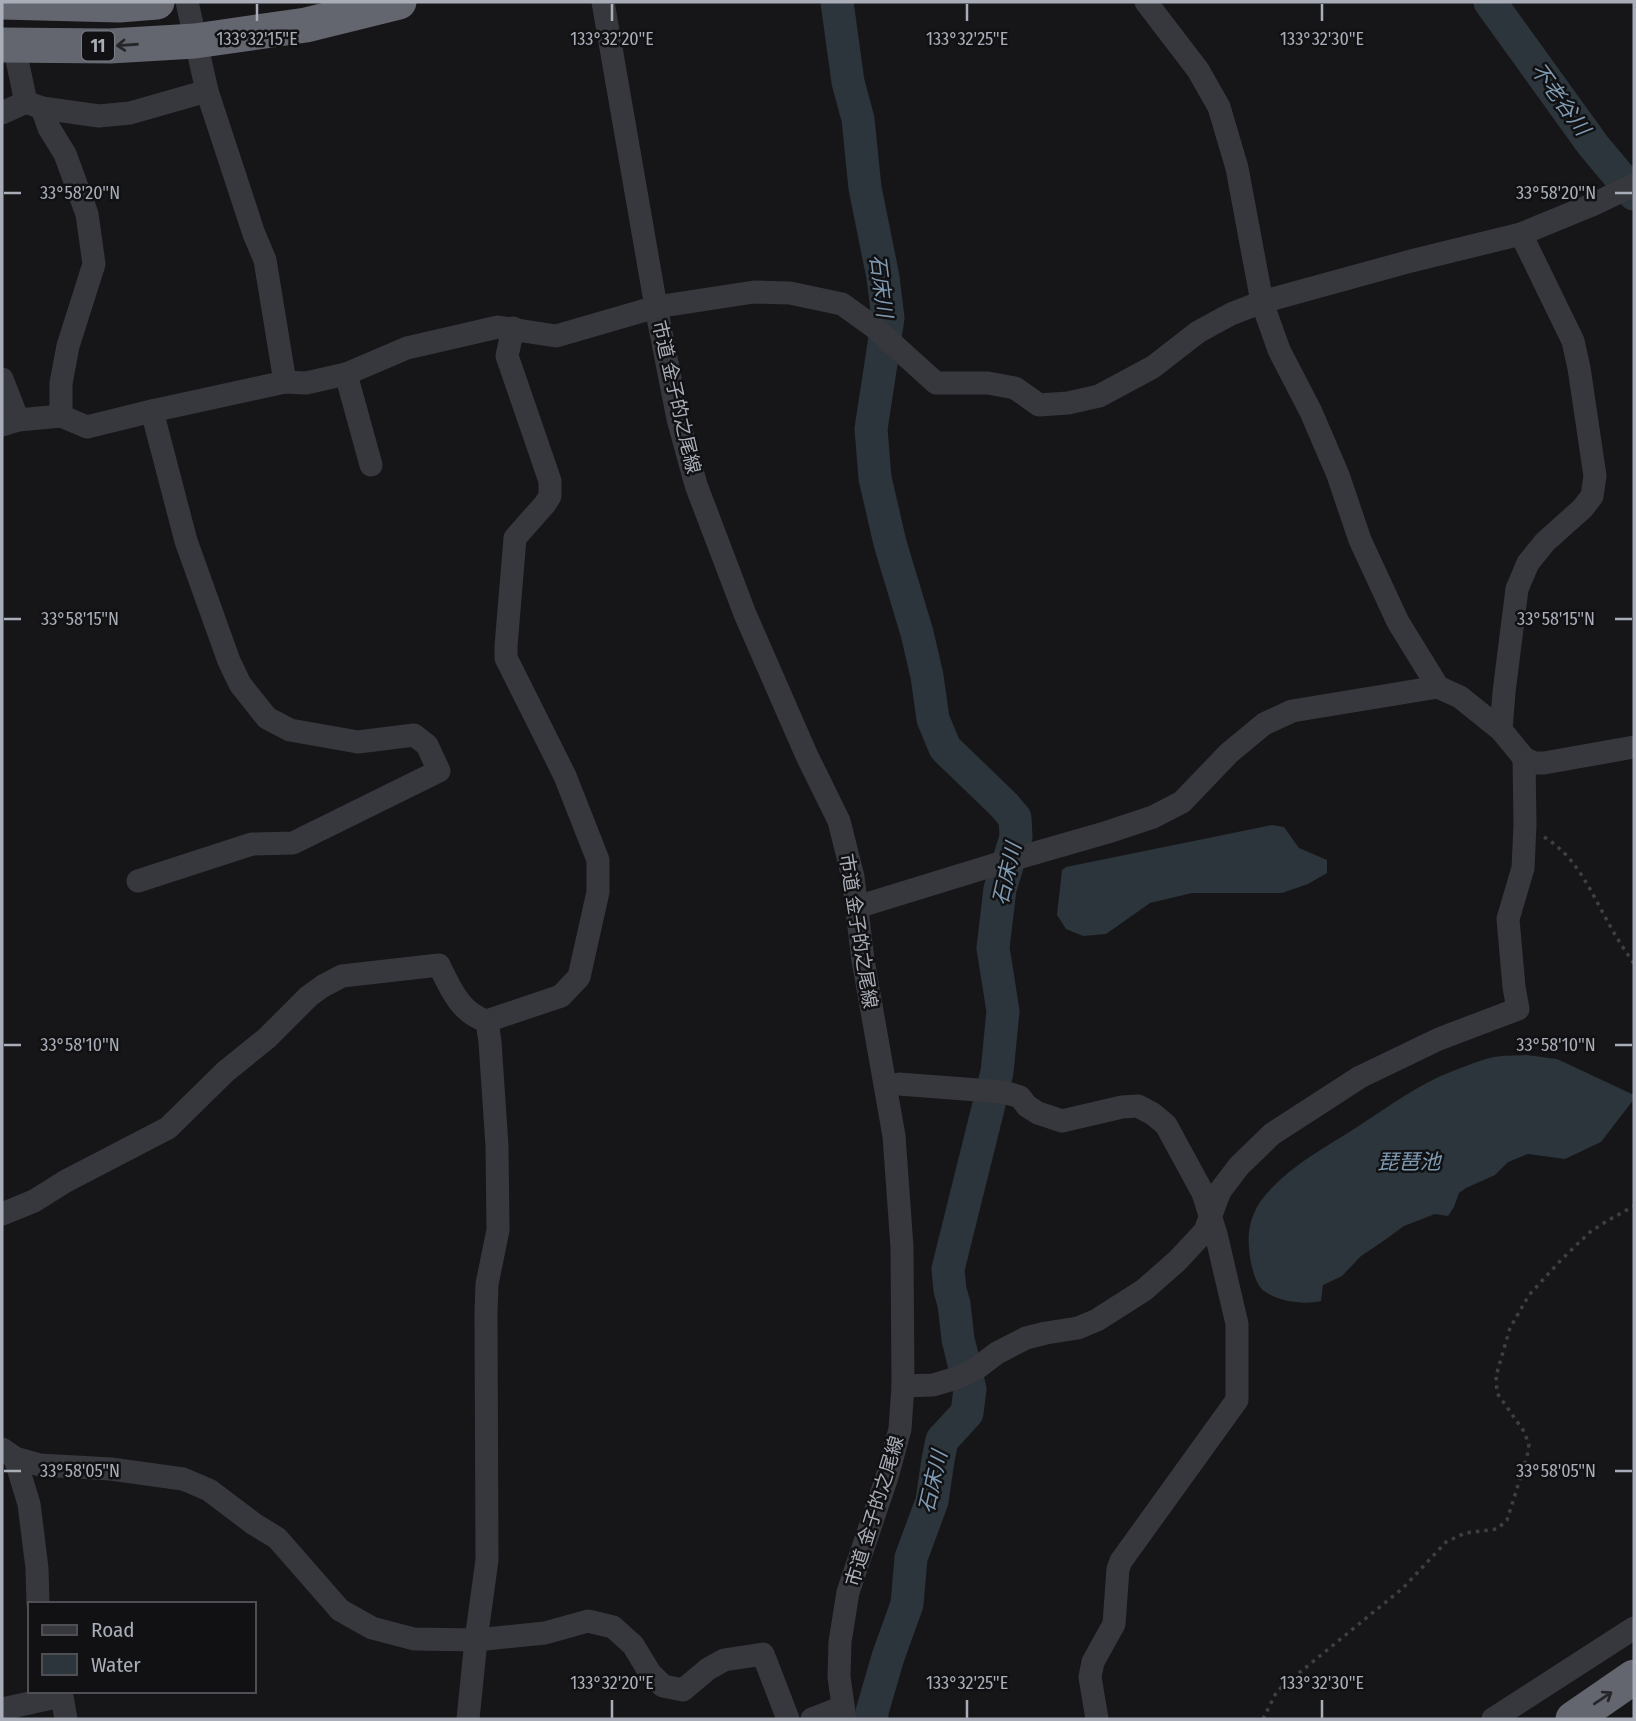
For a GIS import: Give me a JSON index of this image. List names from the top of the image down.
{
  "streets": {
    "highway": ["11"],
    "street": ["市道 金子的之尾線"]
  },
  "water": ["不老谷川", "石床川", "琵琶池"],
  "legend": ["Road", "Water"],
  "coordinates": [
    "133°32'15\"E",
    "133°32'20\"E",
    "133°32'25\"E",
    "133°32'30\"E",
    "33°58'20\"N",
    "33°58'15\"N",
    "33°58'10\"N",
    "33°58'05\"N"
  ]
}
